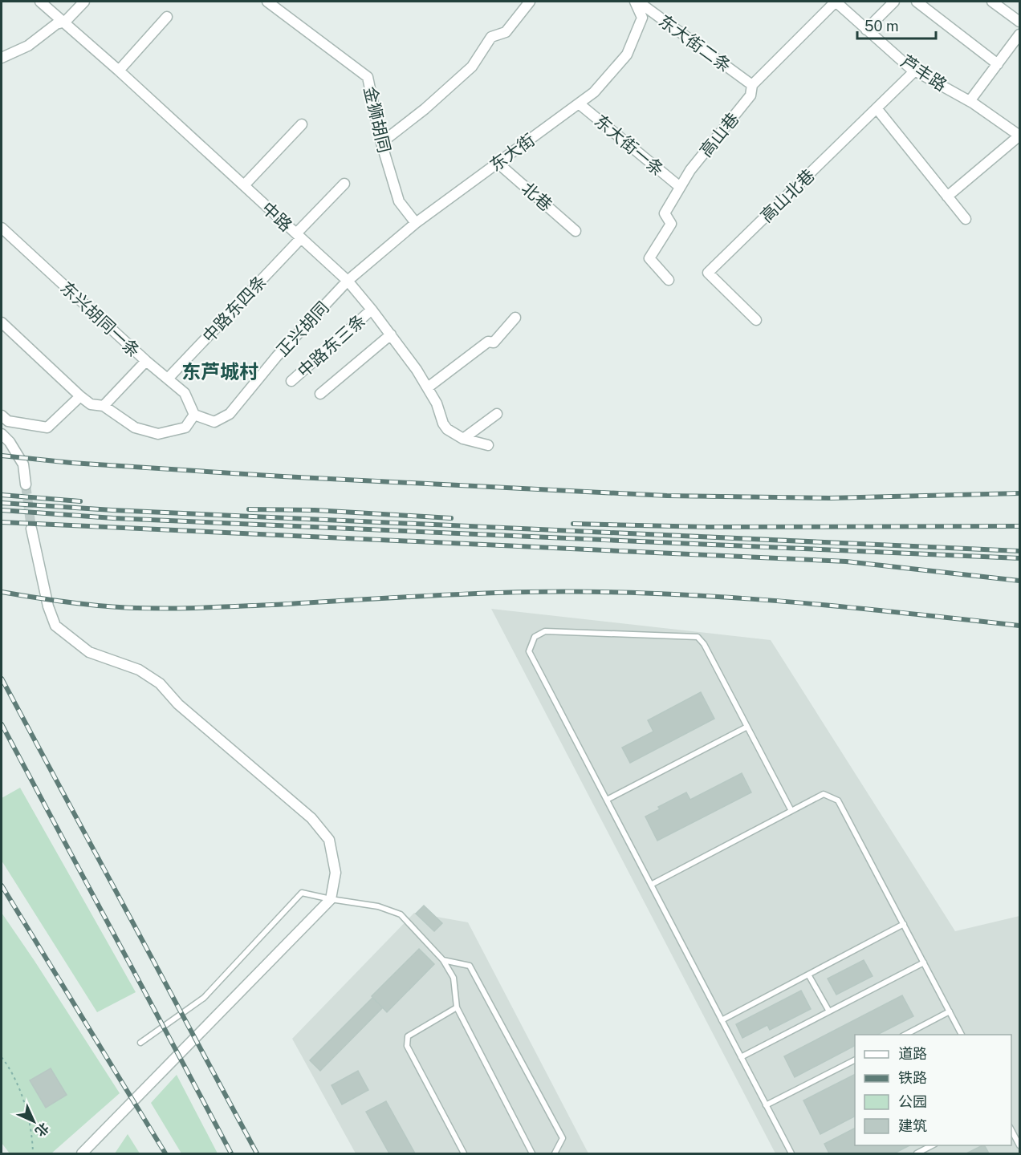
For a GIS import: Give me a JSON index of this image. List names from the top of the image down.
{
  "streets": {
    "street": [
      "东大街二条",
      "芦丰路",
      "金狮胡同",
      "高山巷",
      "东大街一条",
      "东大街",
      "高山北巷",
      "北巷",
      "中路",
      "中路东四条",
      "东兴胡同一条",
      "正兴胡同",
      "中路东三条"
    ]
  },
  "crossings": [
    ["东大街二条", "高山巷"],
    ["东大街二条", "东大街"],
    ["芦丰路", "高山巷"],
    ["芦丰路", "高山北巷"],
    ["金狮胡同", "东大街"],
    ["高山巷", "东大街一条"],
    ["东大街一条", "东大街"],
    ["东大街", "北巷"],
    ["东大街", "中路"],
    ["东大街", "正兴胡同"],
    ["中路", "中路东四条"],
    ["中路", "正兴胡同"],
    ["中路", "中路东三条"],
    ["中路东四条", "东兴胡同一条"],
    ["东兴胡同一条", "正兴胡同"]
  ],
  "districts": ["东芦城村"],
  "legend": [
    "道路",
    "铁路",
    "公园",
    "建筑"
  ],
  "scale_bar": "50 m",
  "north": "bottom right"
}
